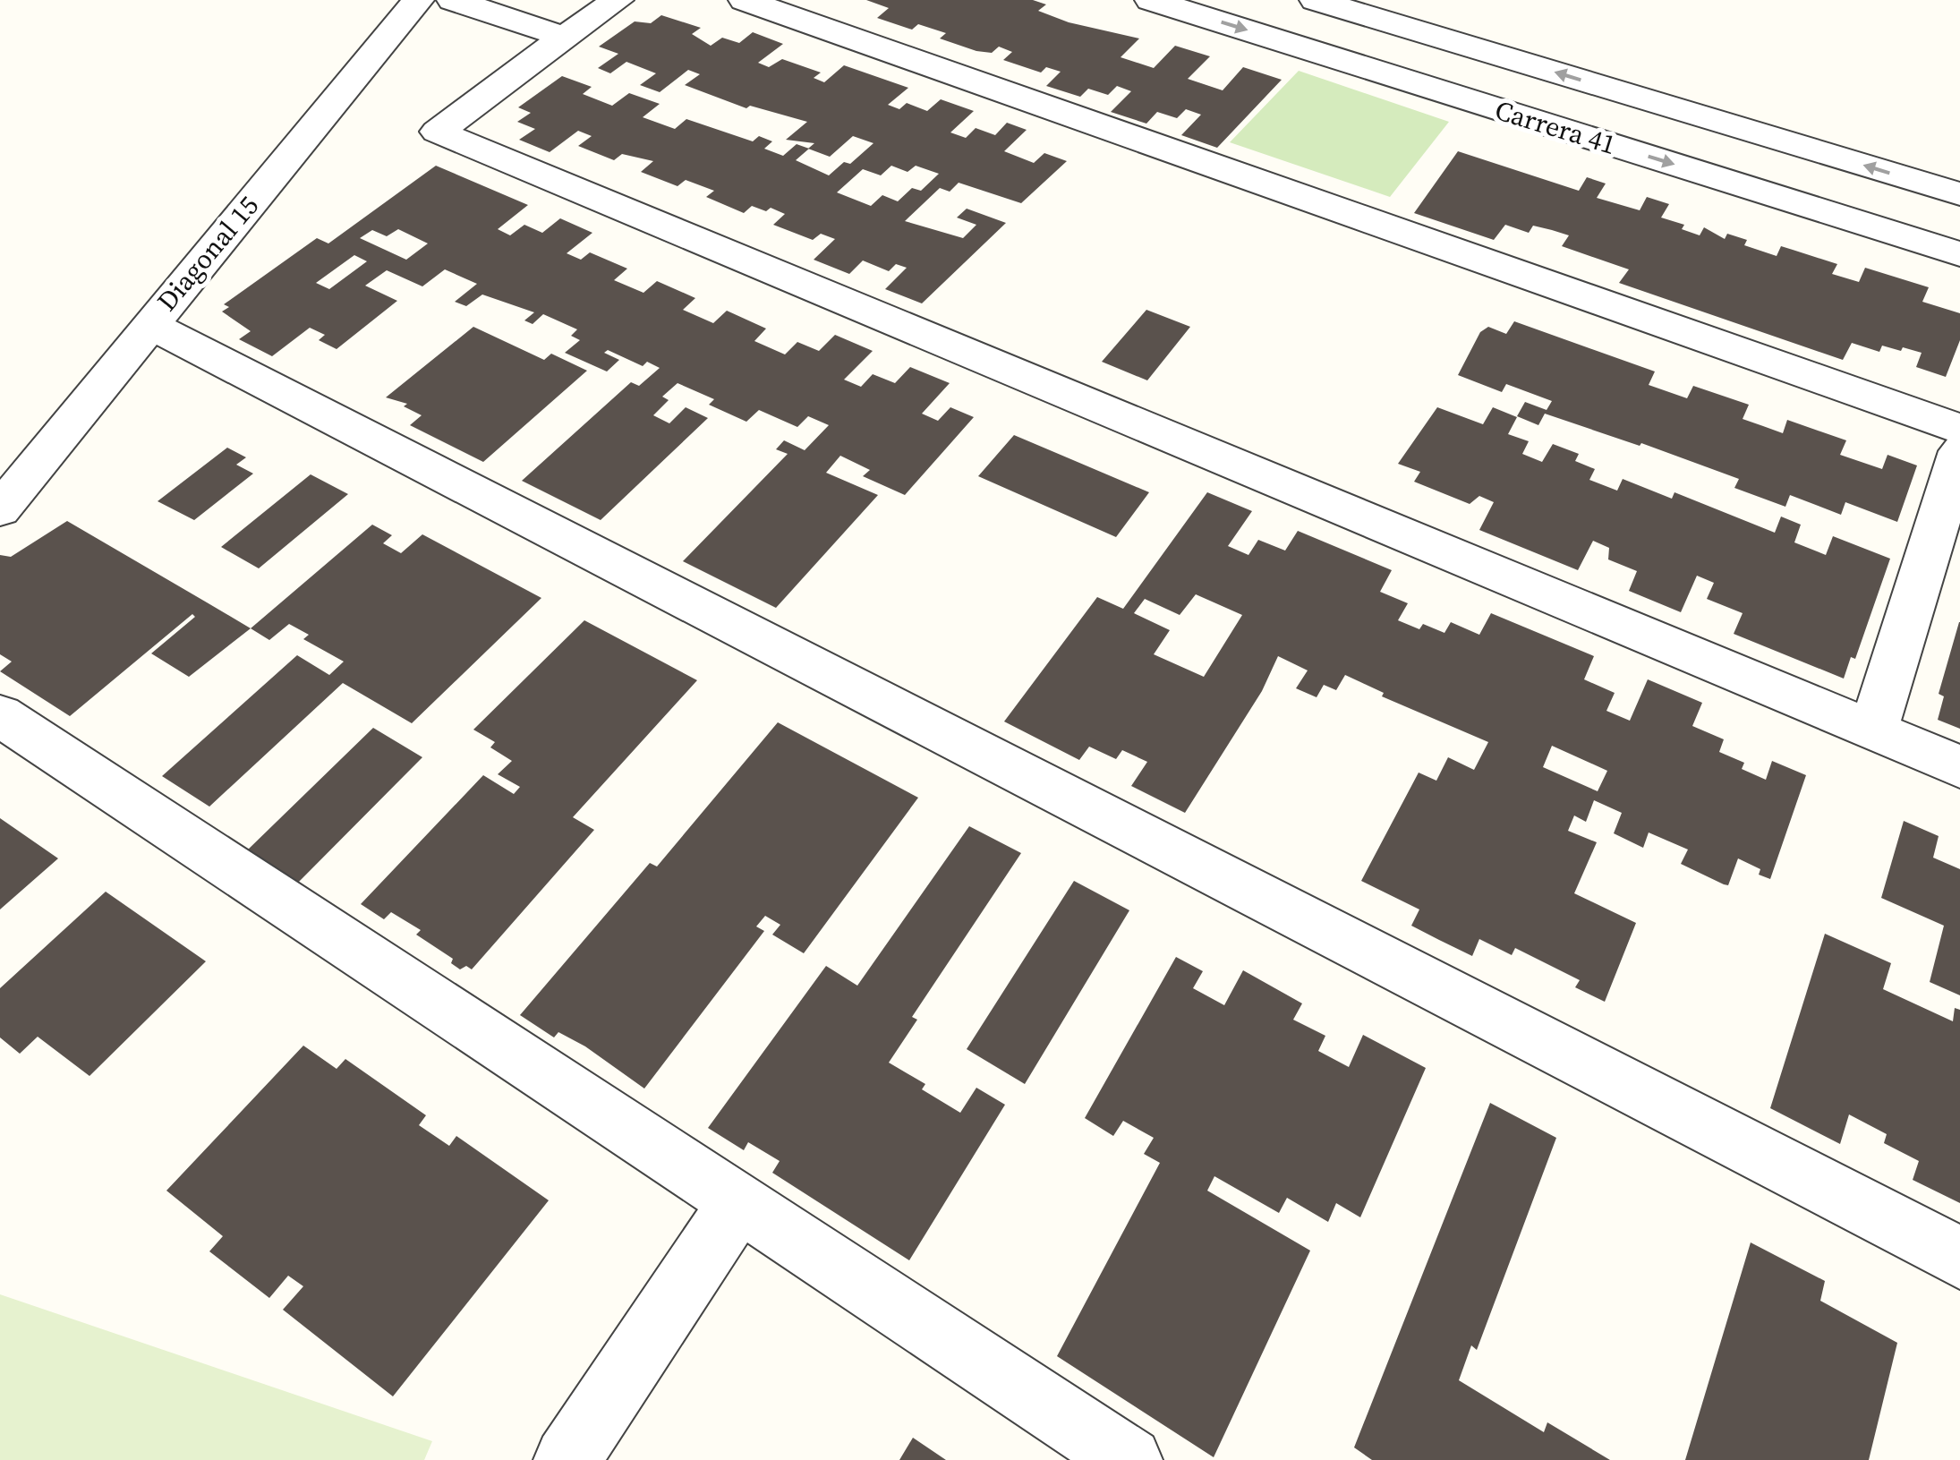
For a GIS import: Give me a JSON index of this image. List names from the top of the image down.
{
  "streets": {
    "street": ["Carrera 41", "Diagonal 15"]
  }
}
